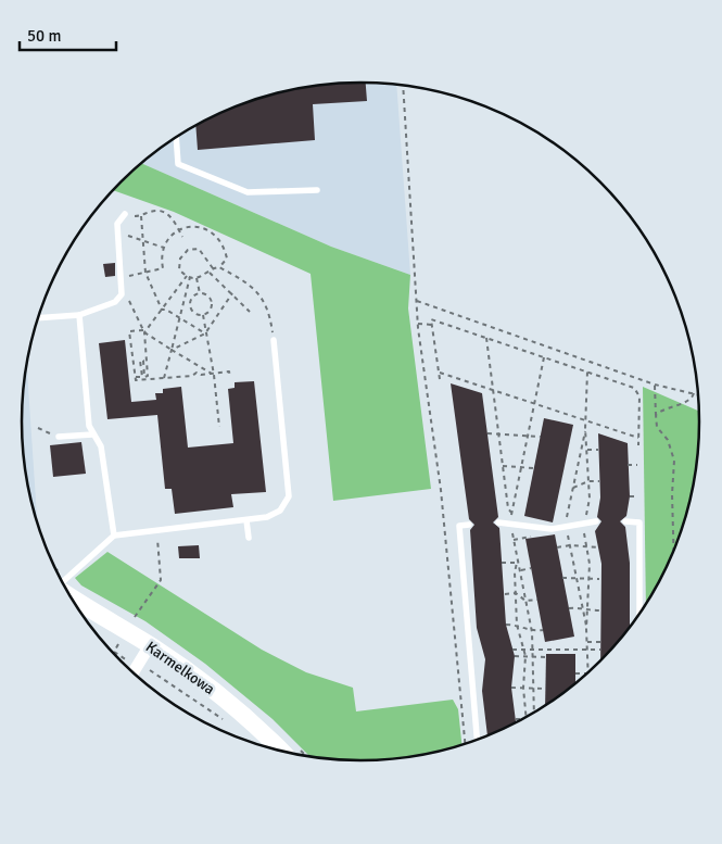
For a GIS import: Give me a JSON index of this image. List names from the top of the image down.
{
  "streets": {
    "street": ["Karmelkowa"]
  },
  "scale_bar": "50 m"
}
